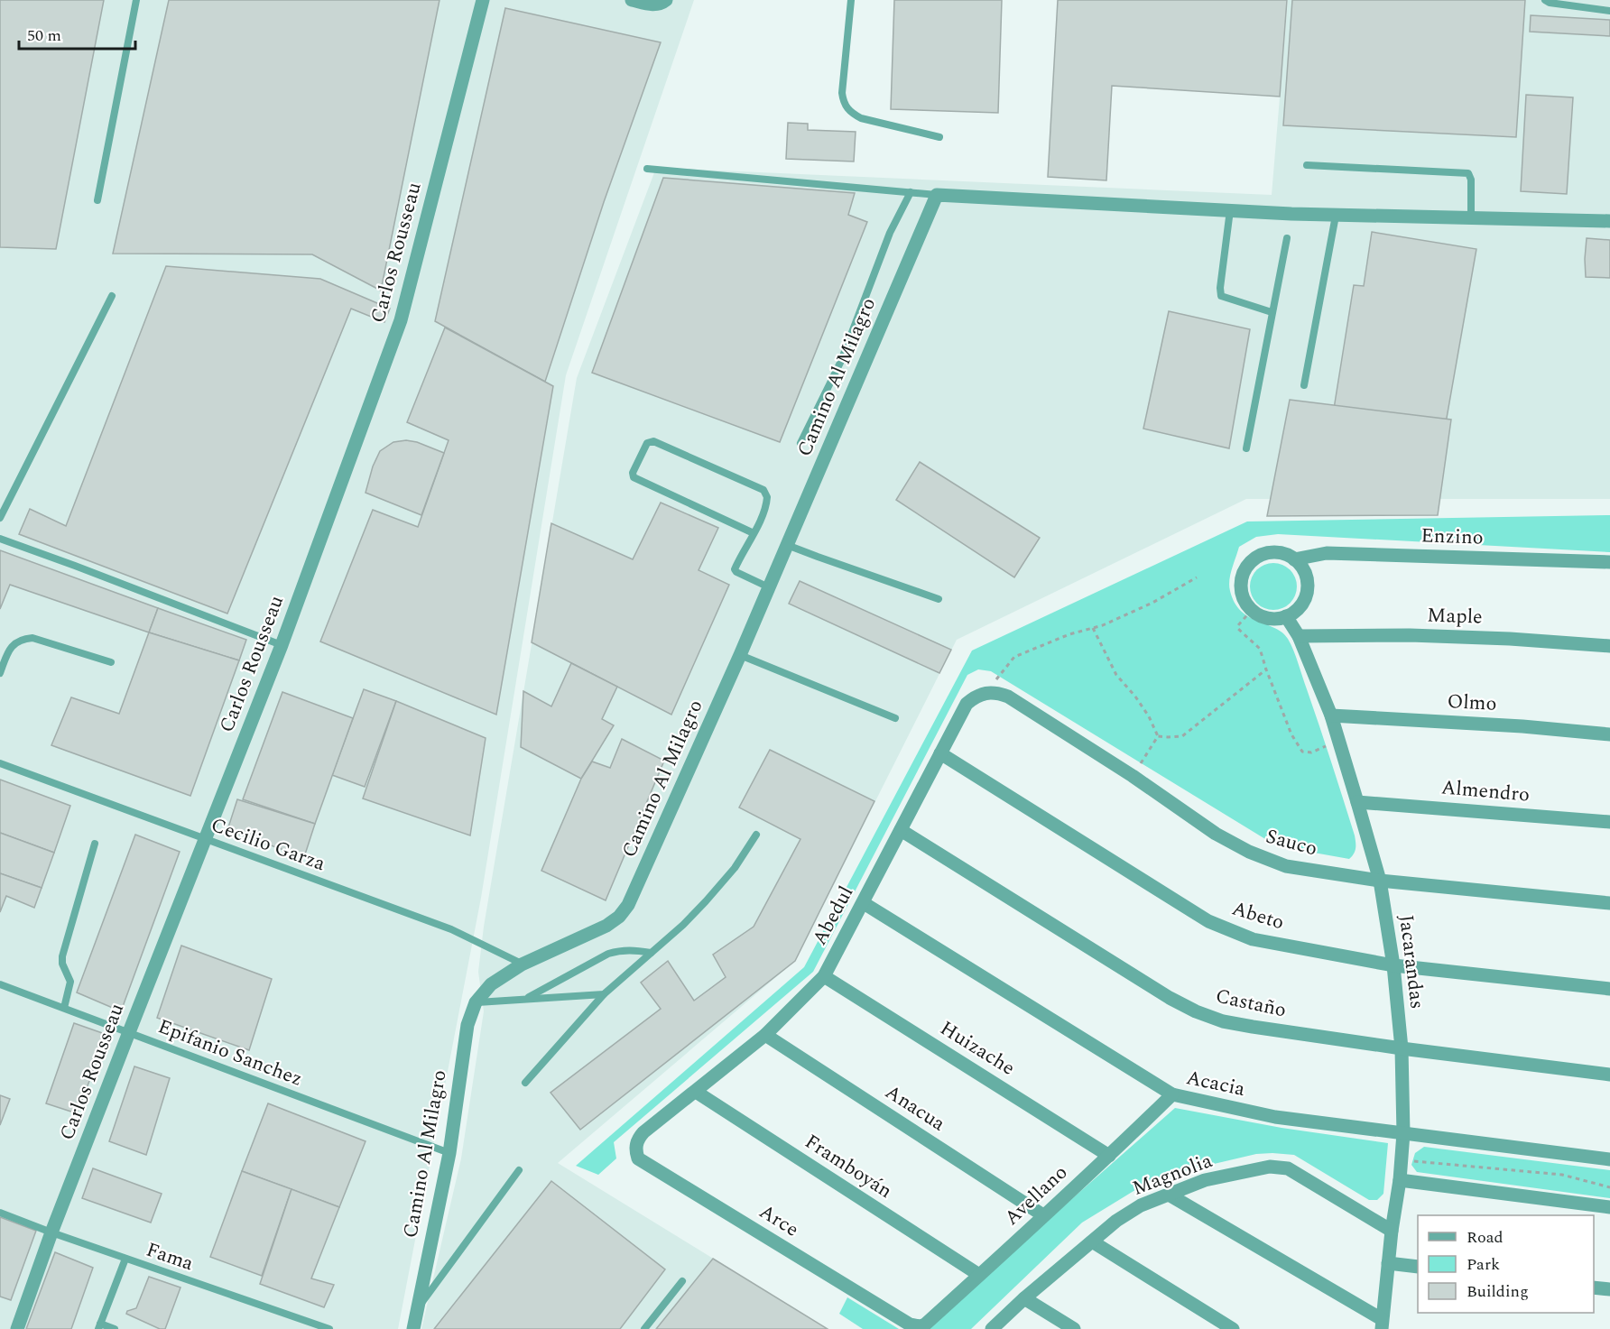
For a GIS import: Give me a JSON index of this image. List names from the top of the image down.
{
  "streets": {
    "street": [
      "Carlos Rousseau",
      "Camino Al Milagro",
      "Enzino",
      "Maple",
      "Olmo",
      "Almendro",
      "Sauco",
      "Abedul",
      "Abeto",
      "Jacarandas",
      "Castaño",
      "Huizache",
      "Acacia",
      "Anacua",
      "Framboyán",
      "Magnolia",
      "Avellano",
      "Arce"
    ],
    "lane": ["Cecilio Garza", "Epifanio Sanchez", "Fama"]
  },
  "crossings": [
    ["Carlos Rousseau", "Cecilio Garza"],
    ["Carlos Rousseau", "Epifanio Sanchez"],
    ["Carlos Rousseau", "Fama"],
    ["Camino Al Milagro", "Cecilio Garza"],
    ["Camino Al Milagro", "Epifanio Sanchez"],
    ["Enzino", "Jacarandas"],
    ["Maple", "Jacarandas"],
    ["Olmo", "Jacarandas"],
    ["Almendro", "Jacarandas"],
    ["Sauco", "Abedul"],
    ["Sauco", "Jacarandas"],
    ["Abedul", "Abeto"],
    ["Abedul", "Castaño"],
    ["Abedul", "Huizache"],
    ["Abedul", "Acacia"],
    ["Abedul", "Anacua"],
    ["Abedul", "Framboyán"],
    ["Abedul", "Arce"],
    ["Abeto", "Jacarandas"],
    ["Jacarandas", "Castaño"],
    ["Jacarandas", "Acacia"],
    ["Jacarandas", "Magnolia"],
    ["Huizache", "Avellano"],
    ["Acacia", "Avellano"],
    ["Anacua", "Avellano"],
    ["Framboyán", "Avellano"],
    ["Avellano", "Arce"]
  ],
  "legend": ["Road", "Park", "Building"],
  "scale_bar": "50 m"
}
